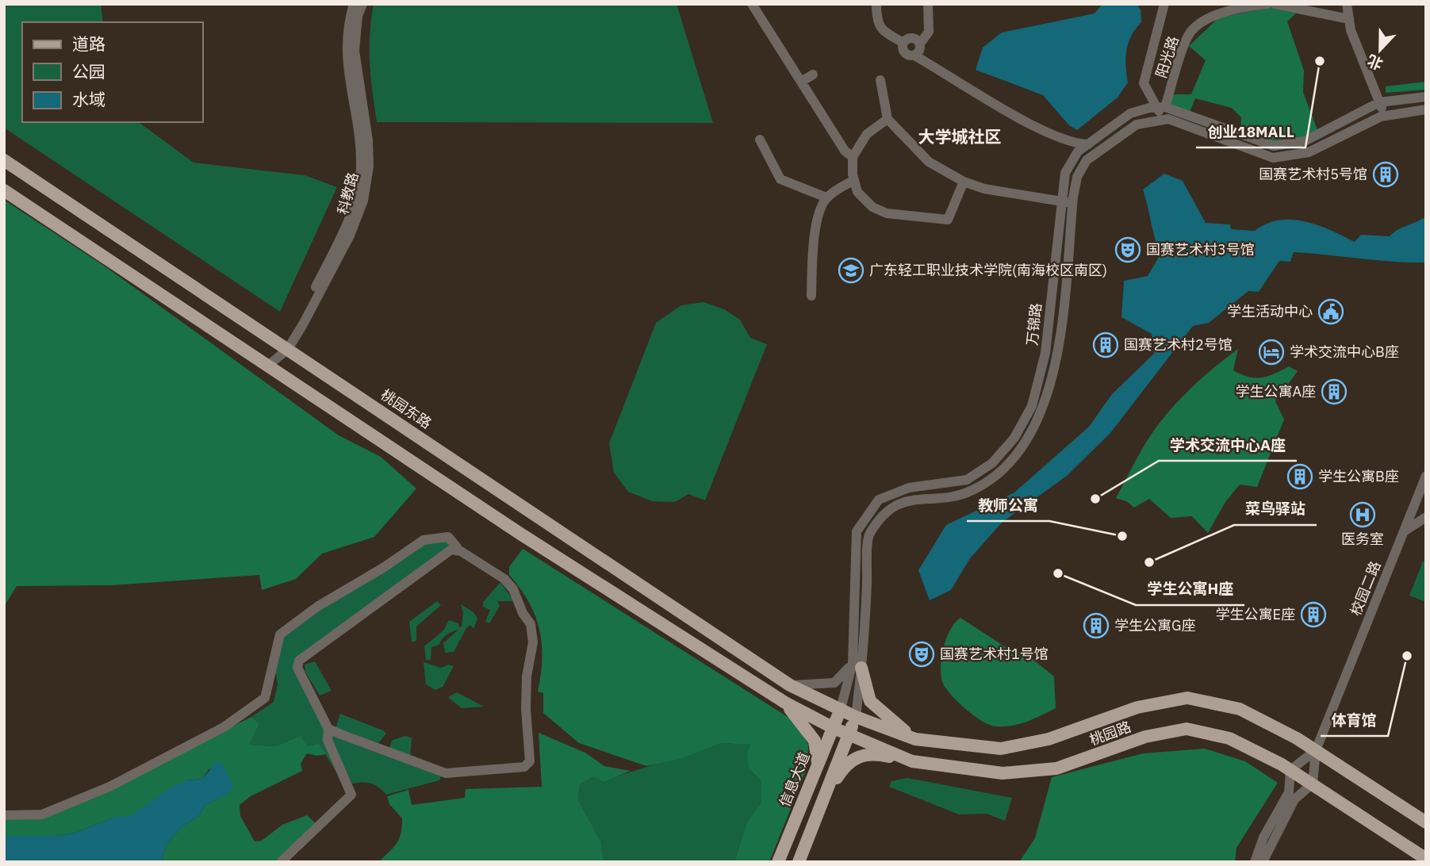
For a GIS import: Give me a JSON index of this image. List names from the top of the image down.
{
  "streets": {
    "main road": ["桃园东路", "桃园路", "信息大道"],
    "street": [
      "阳光路",
      "科教路",
      "万锦路",
      "校园二路"
    ]
  },
  "crossings": [
    ["阳光路", "万锦路"],
    ["科教路", "桃园东路"],
    ["万锦路", "桃园路"],
    ["万锦路", "信息大道"],
    ["桃园东路", "桃园路"],
    ["校园二路", "桃园路"],
    ["桃园路", "信息大道"]
  ],
  "districts": ["大学城社区"],
  "places": {
    "other": [
      "创业18MALL",
      "学术交流中心A座",
      "教师公寓",
      "菜鸟驿站",
      "学生公寓H座",
      "体育馆"
    ],
    "building": [
      "国赛艺术村5号馆",
      "国赛艺术村2号馆",
      "学生公寓A座",
      "学生公寓B座",
      "学生公寓E座",
      "学生公寓G座"
    ],
    "theatre": ["国赛艺术村3号馆", "国赛艺术村1号馆"],
    "school or university": ["广东轻工职业技术学院(南海校区南区)"],
    "public building": ["学生活动中心"],
    "hotel": ["学术交流中心B座"],
    "hospital": ["医务室"]
  },
  "legend": ["道路", "公园", "水域"],
  "north": "bottom"
}
